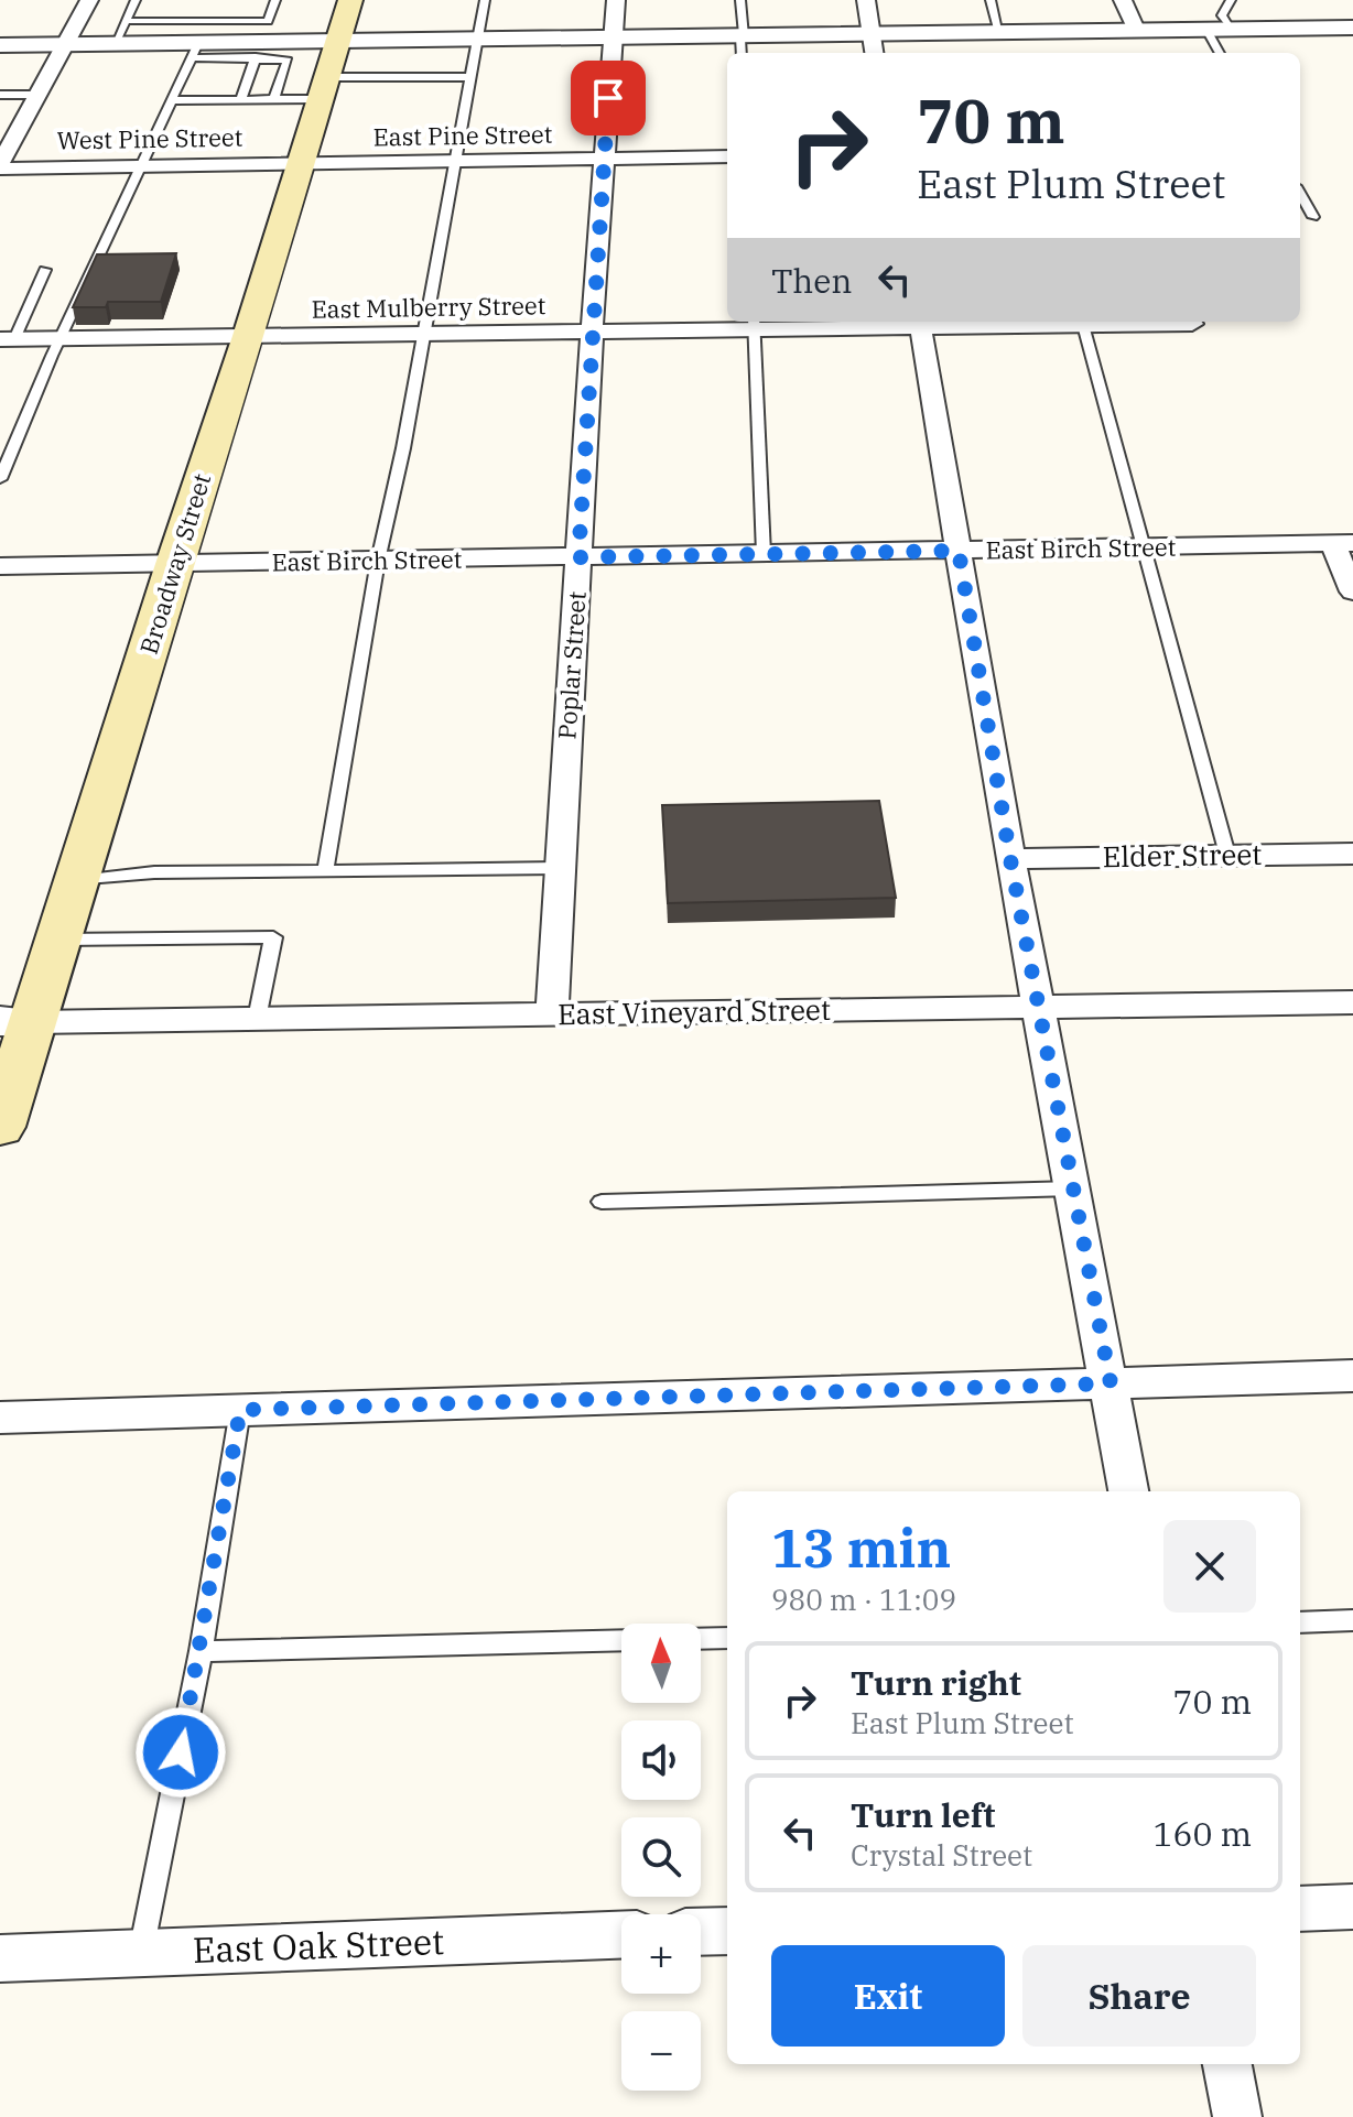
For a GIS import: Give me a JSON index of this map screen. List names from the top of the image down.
{
  "streets": {
    "main road": ["Broadway Street"],
    "street": [
      "East Pine Street",
      "West Pine Street",
      "East Mulberry Street",
      "East Birch Street",
      "Poplar Street",
      "Elder Street",
      "East Vineyard Street",
      "East Oak Street"
    ]
  },
  "crossings": [
    ["East Pine Street", "West Pine Street"],
    ["East Pine Street", "Broadway Street"],
    ["East Pine Street", "Poplar Street"],
    ["West Pine Street", "Broadway Street"],
    ["East Mulberry Street", "Broadway Street"],
    ["East Mulberry Street", "Poplar Street"],
    ["East Birch Street", "Broadway Street"],
    ["East Birch Street", "Poplar Street"],
    ["Broadway Street", "East Vineyard Street"],
    ["Poplar Street", "East Vineyard Street"]
  ],
  "north": "top",
  "page": {
    "turn": ["70 m", "East Plum Street"],
    "then": "Then",
    "heading": ["13 min", "980 m · 11:09"],
    "map_buttons": ["+", "−"],
    "list": [
      {
        "name": "Turn right",
        "note": "East Plum Street",
        "value": "70 m"
      },
      {
        "name": "Turn left",
        "note": "Crystal Street",
        "value": "160 m"
      }
    ],
    "buttons": ["Exit", "Share"]
  }
}
